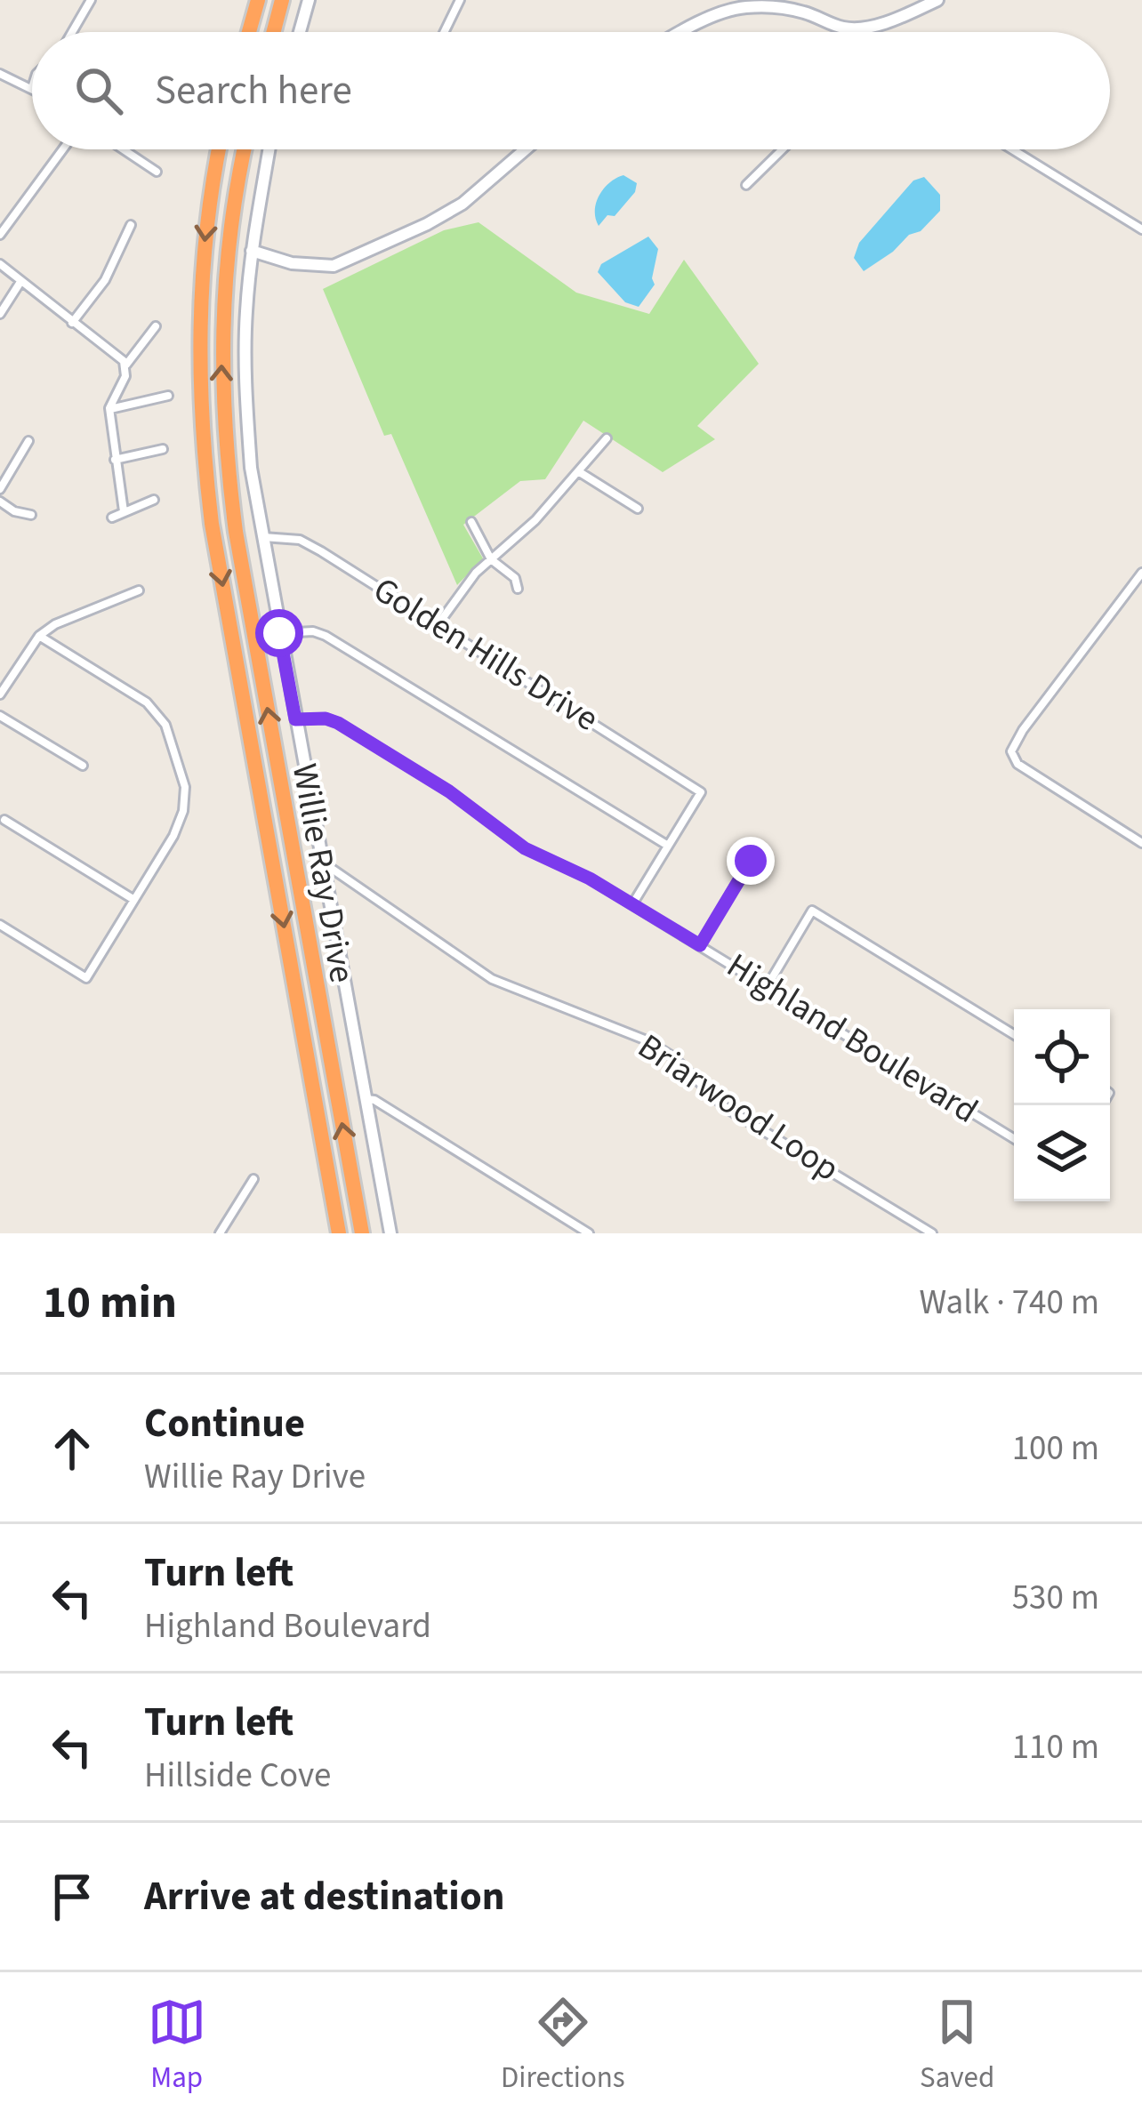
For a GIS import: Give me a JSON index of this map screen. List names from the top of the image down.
{
  "streets": {
    "street": [
      "Golden Hills Drive",
      "Willie Ray Drive",
      "Highland Boulevard",
      "Briarwood Loop"
    ]
  },
  "crossings": [
    ["Golden Hills Drive", "Willie Ray Drive"],
    ["Willie Ray Drive", "Highland Boulevard"],
    ["Willie Ray Drive", "Briarwood Loop"]
  ],
  "page": {
    "search": "Search here",
    "heading": ["10 min", "Walk · 740 m"],
    "list": [
      ["Continue", "Willie Ray Drive", "100 m"],
      ["Turn left", "Highland Boulevard", "530 m"],
      ["Turn left", "Hillside Cove", "110 m"],
      "Arrive at destination"
    ],
    "nav": ["Map", "Directions", "Saved"]
  }
}
